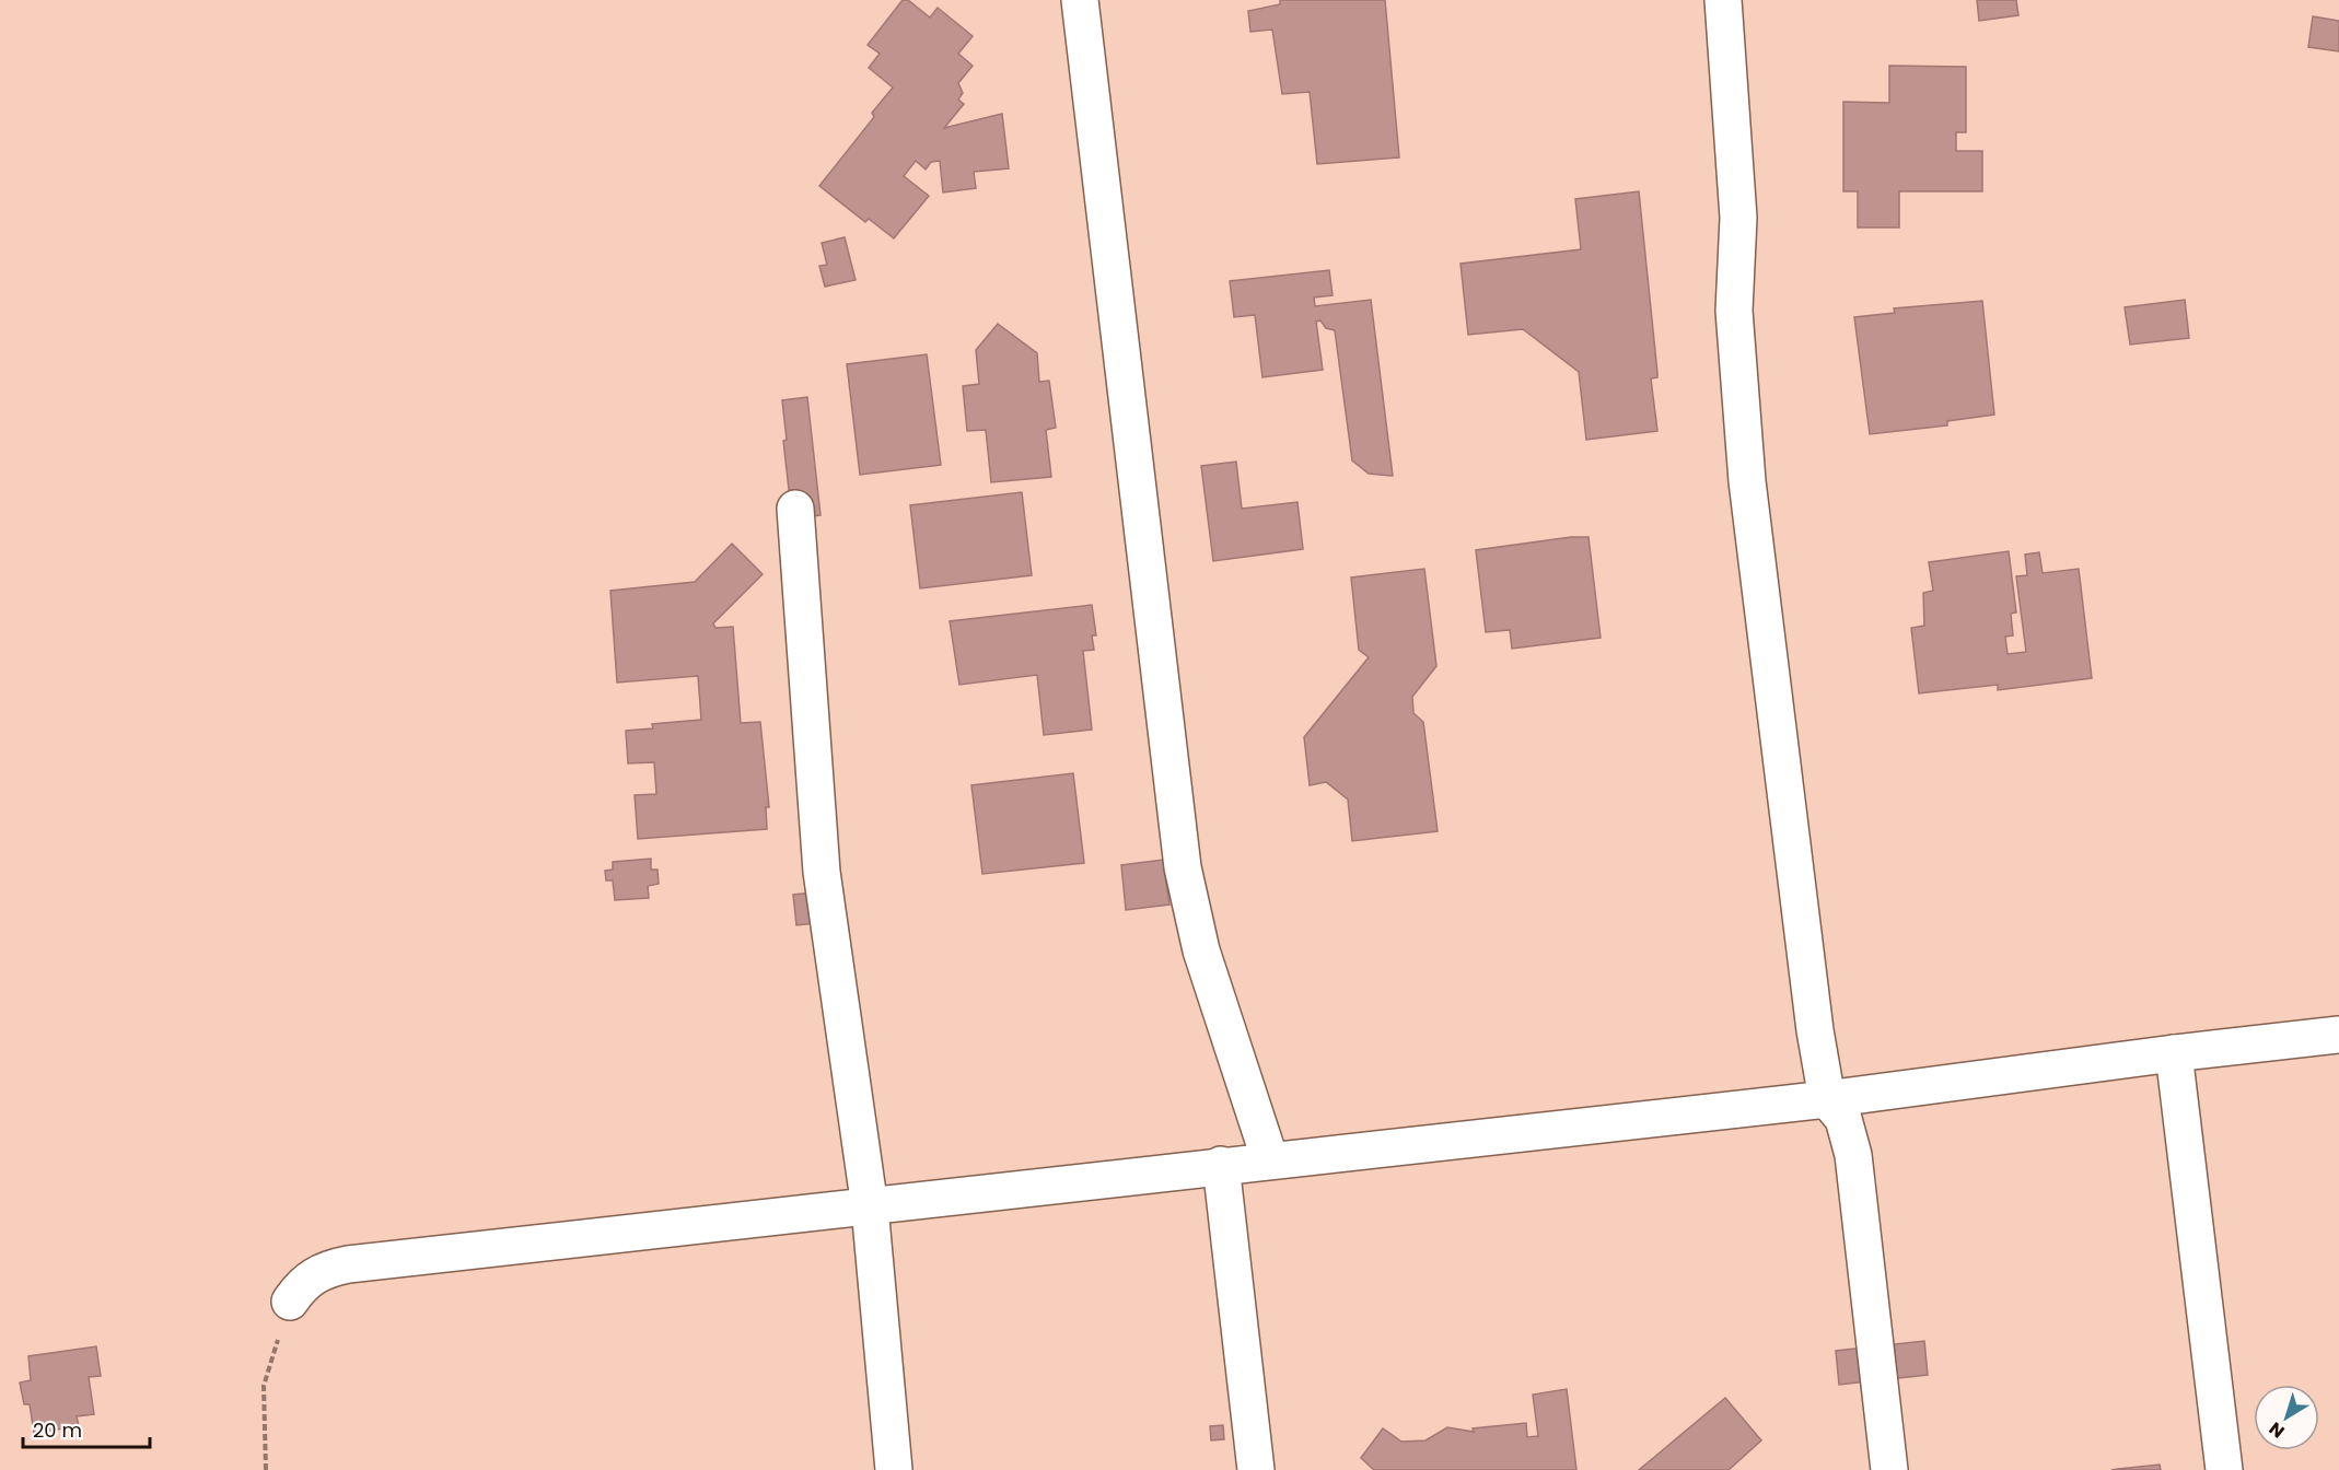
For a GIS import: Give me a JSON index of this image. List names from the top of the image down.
{
  "scale_bar": "20 m",
  "north": "bottom left"
}
